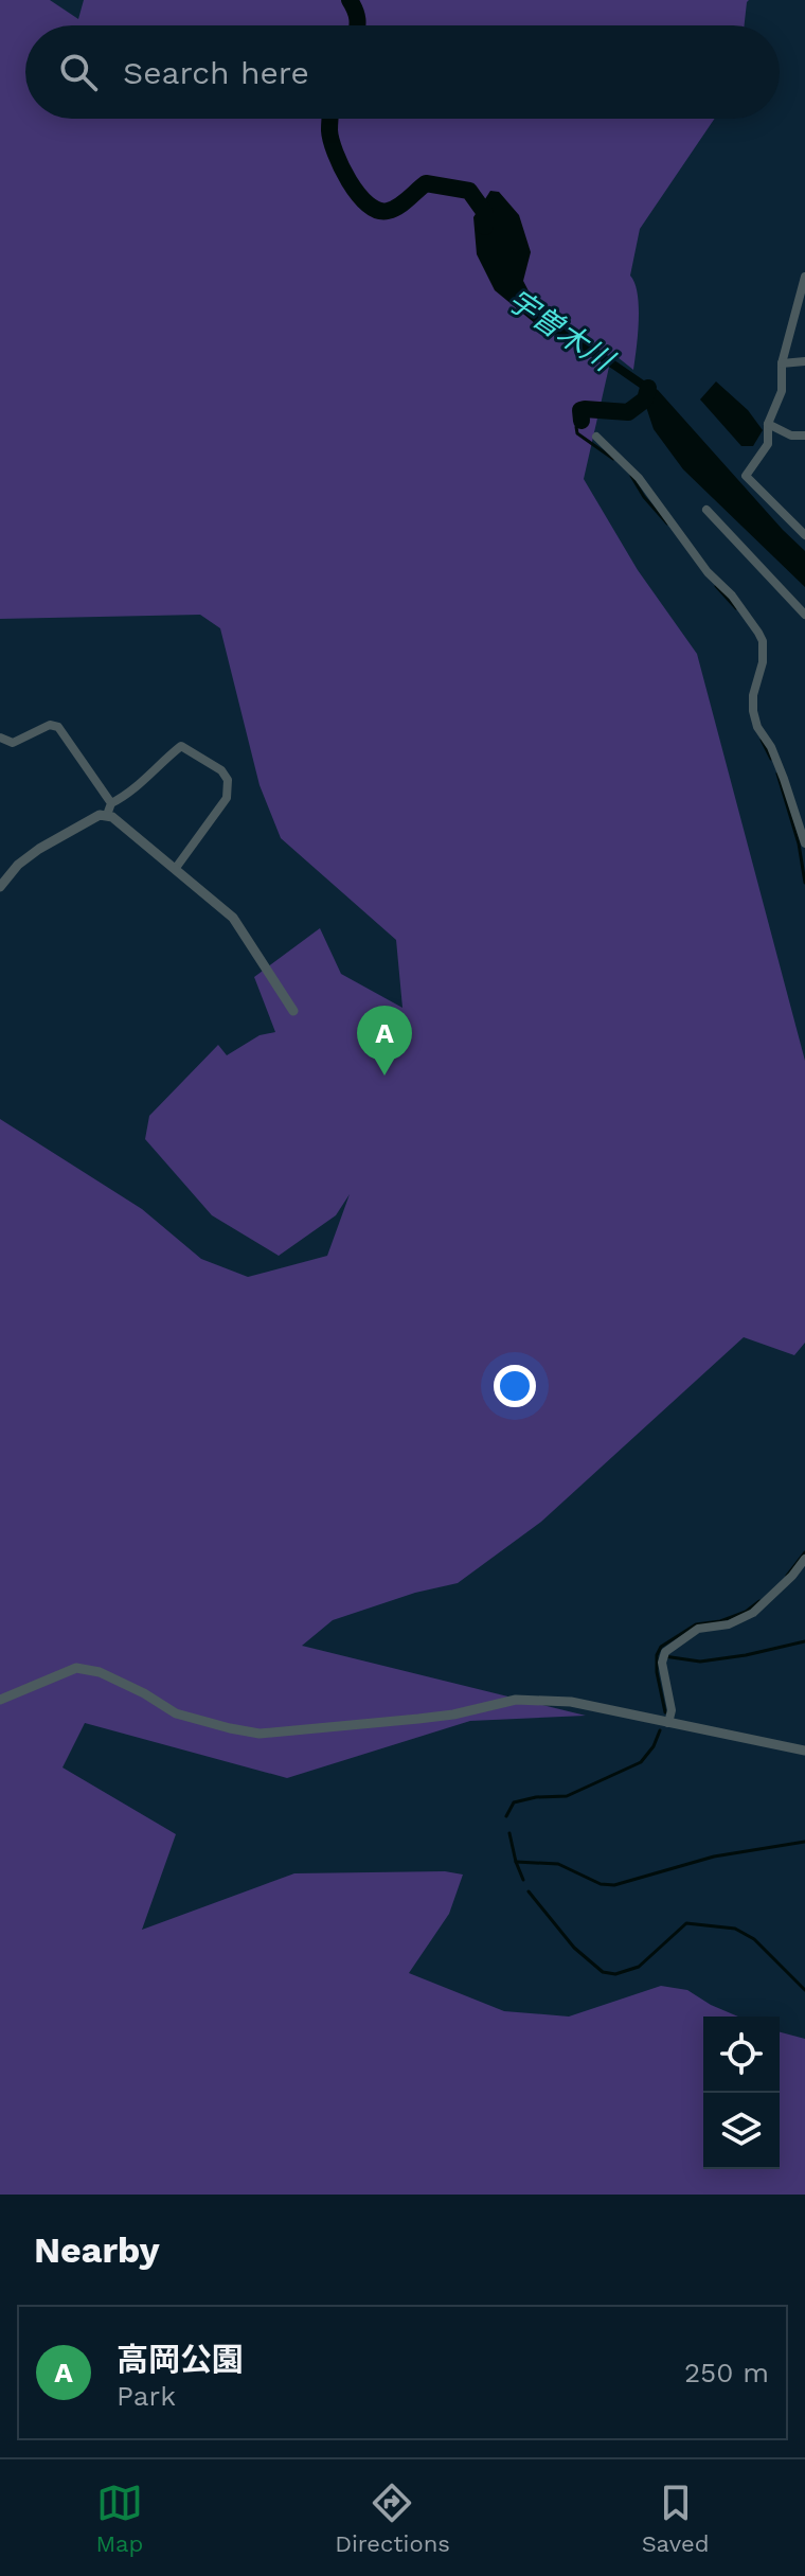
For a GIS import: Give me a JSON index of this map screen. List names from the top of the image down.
{
  "water": ["宇曽木川"],
  "page": {
    "search": "Search here",
    "pins": "A",
    "heading": "Nearby",
    "list": [
      {
        "mark": "A",
        "name": "高岡公園",
        "note": "Park",
        "value": "250 m"
      }
    ],
    "nav": ["Map", "Directions", "Saved"]
  }
}
